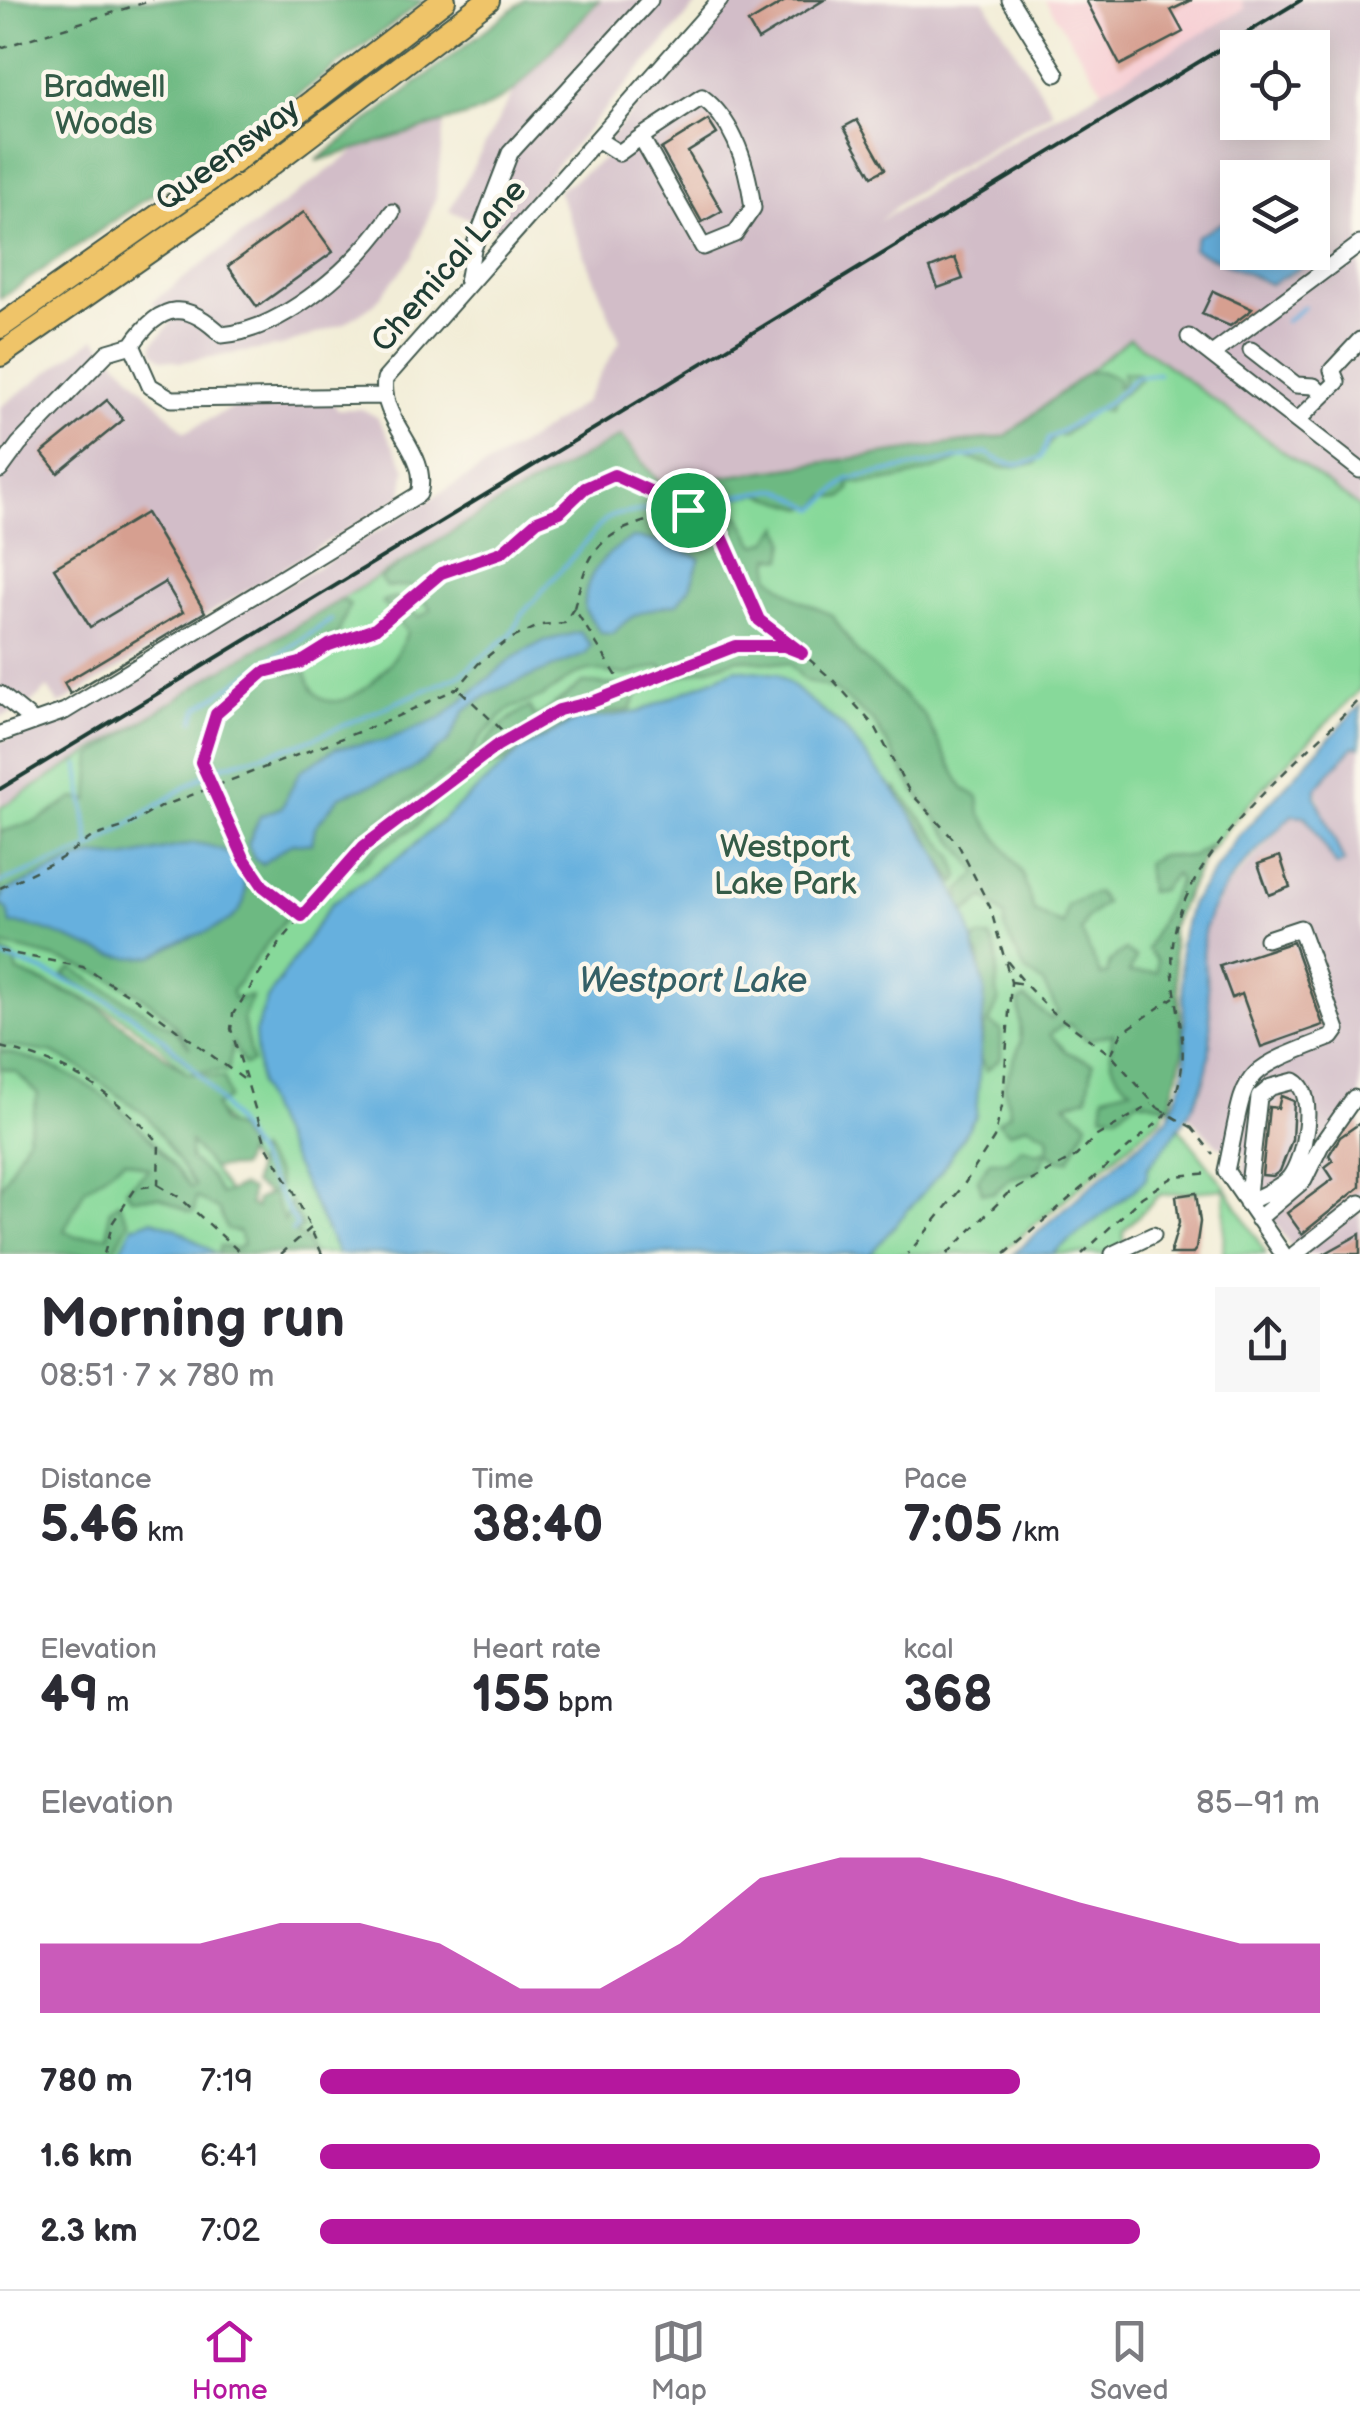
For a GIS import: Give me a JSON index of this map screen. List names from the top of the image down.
{
  "streets": {
    "highway": ["Queensway"],
    "street": ["Chemical Lane"]
  },
  "water": ["Westport Lake"],
  "parks": ["Bradwell Woods", "Westport Lake Park"],
  "page": {
    "heading": ["Morning run", "08:51 · 7 × 780 m"],
    "stats": [
      ["Distance", "5.46 km"],
      ["Time", "38:40"],
      ["Pace", "7:05 /km"],
      ["Elevation", "49 m"],
      ["Heart rate", "155 bpm"],
      ["kcal", "368"]
    ],
    "chart": ["Elevation", "85–91 m"],
    "list": [
      {
        "name": "780 m",
        "note": "7:19"
      },
      {
        "name": "1.6 km",
        "note": "6:41"
      },
      {
        "name": "2.3 km",
        "note": "7:02"
      }
    ],
    "tabs": ["Home", "Map", "Saved"]
  }
}
